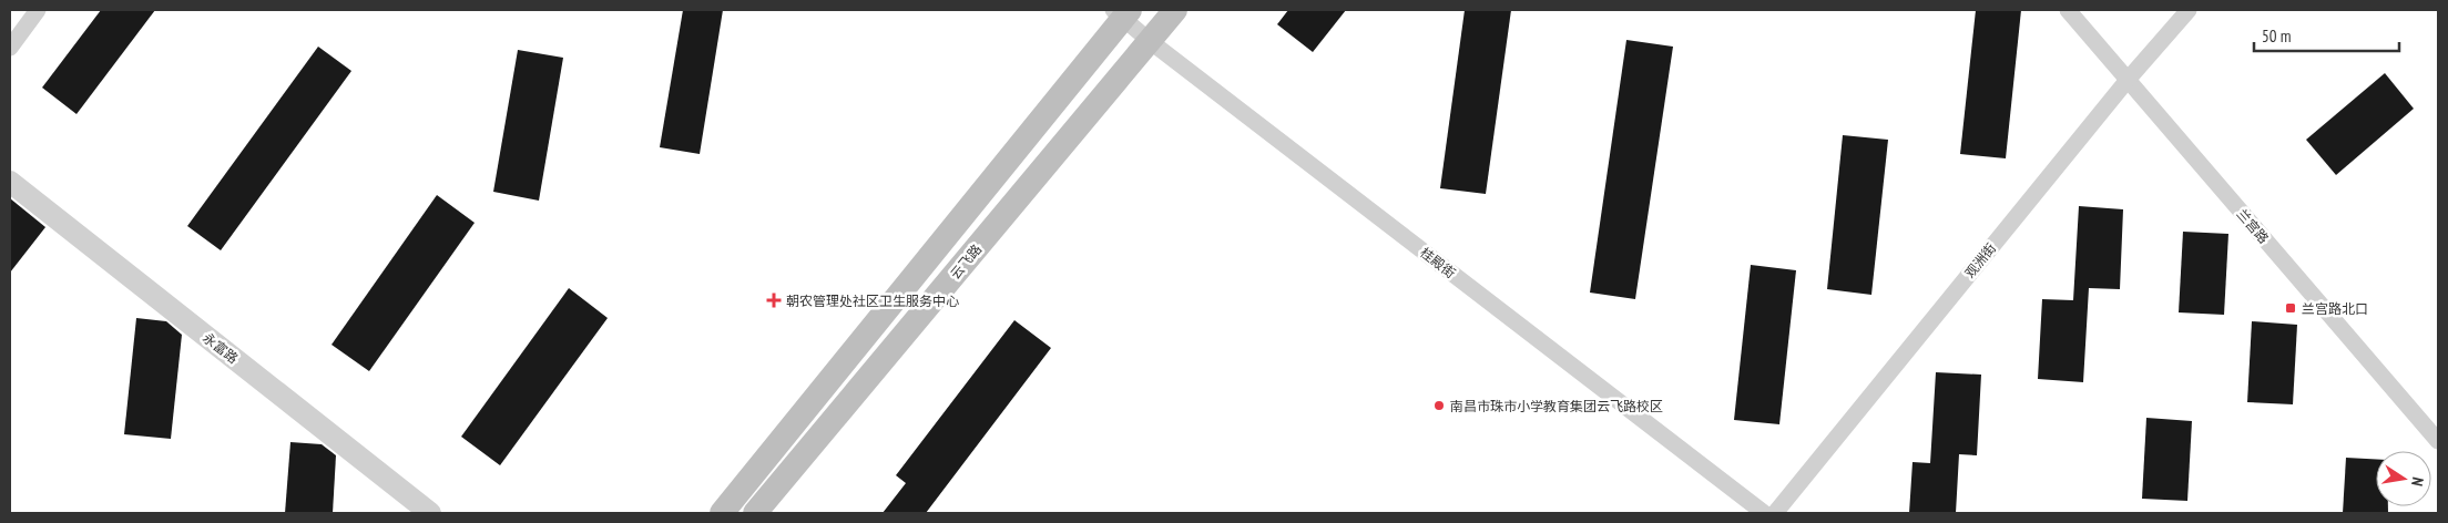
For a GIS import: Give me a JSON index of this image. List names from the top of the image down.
{
  "streets": {
    "main road": ["云飞路"],
    "street": [
      "兰宫路",
      "观洲街",
      "桂殿街",
      "永富路"
    ]
  },
  "crossings": [
    ["兰宫路", "观洲街"],
    ["云飞路", "桂殿街"]
  ],
  "places": {
    "health": ["朝农管理处社区卫生服务中心"],
    "transit": ["兰宫路北口"],
    "other": ["南昌市珠市小学教育集团云飞路校区"]
  },
  "scale_bar": "50 m",
  "north": "right"
}
